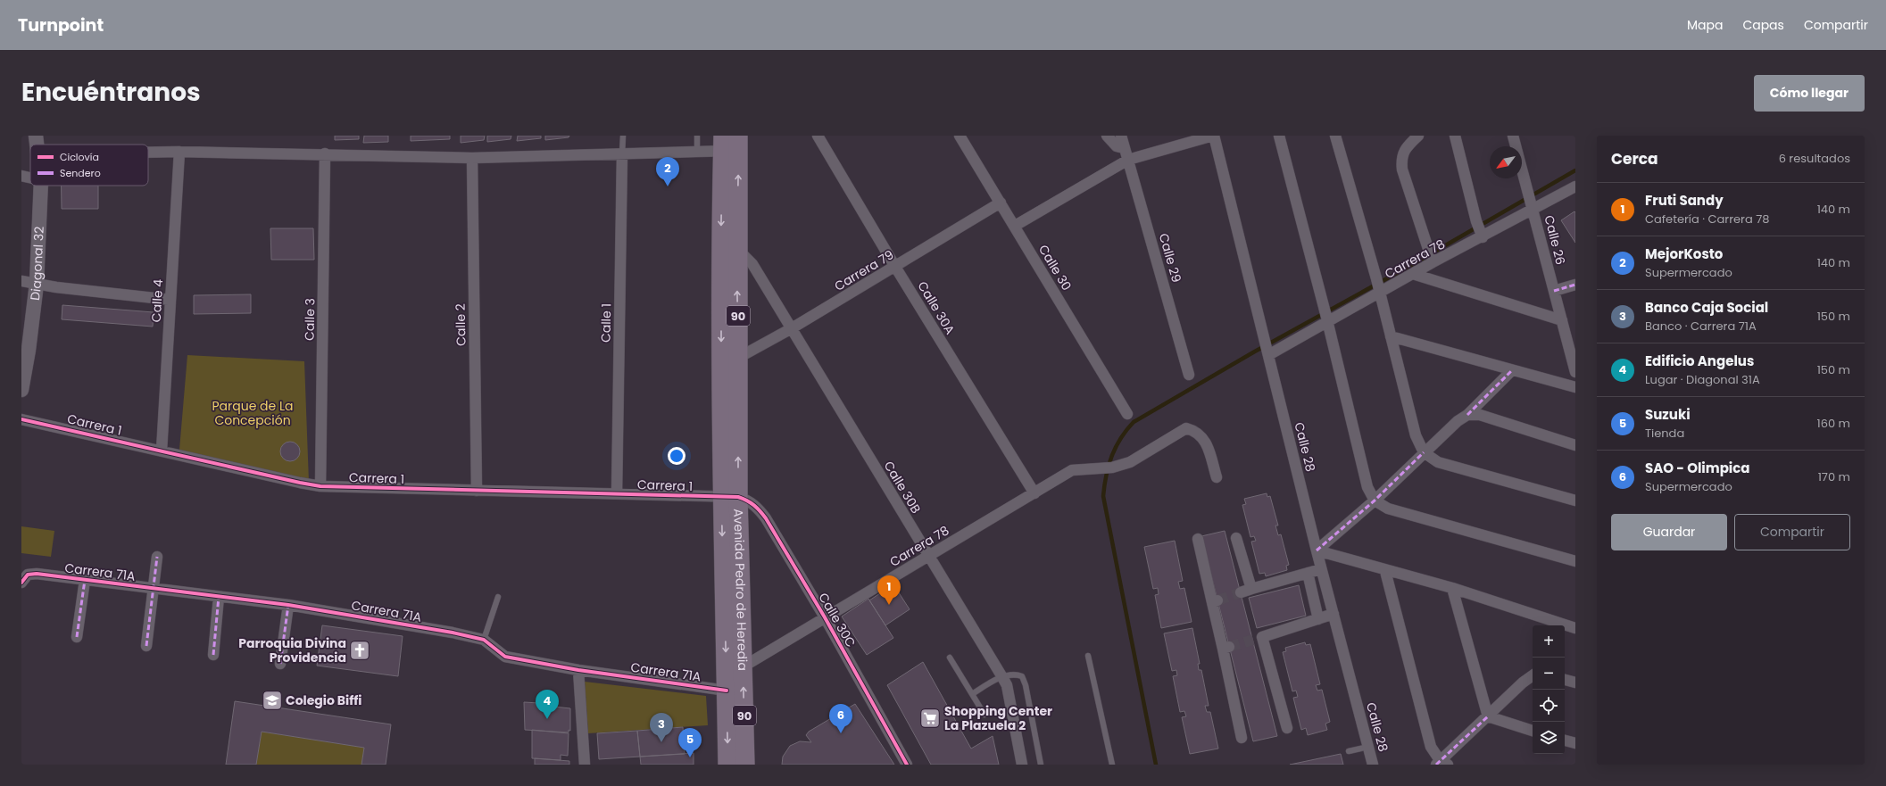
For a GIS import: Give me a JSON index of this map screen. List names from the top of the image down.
{
  "streets": {
    "highway": ["90", "Avenida Pedro de Heredia"],
    "street": [
      "Calle 26",
      "Calle 29",
      "Carrera 78",
      "Diagonal 32",
      "Calle 30",
      "Carrera 79",
      "Calle 4",
      "Calle 30A",
      "Calle 3",
      "Calle 1",
      "Calle 2",
      "Carrera 1",
      "Calle 28",
      "Calle 30B",
      "Carrera 71A",
      "Calle 30C"
    ]
  },
  "crossings": [
    ["Calle 26", "Carrera 78"],
    ["Carrera 78", "Calle 30A"],
    ["Carrera 78", "Calle 28"],
    ["Carrera 78", "Calle 30B"],
    ["Carrera 78", "Avenida Pedro de Heredia"],
    ["Carrera 78", "Calle 30C"],
    ["Calle 30", "Carrera 79"],
    ["Carrera 79", "Calle 30A"],
    ["Carrera 79", "Calle 30B"],
    ["Carrera 79", "Avenida Pedro de Heredia"],
    ["Calle 4", "Carrera 1"],
    ["Calle 3", "Carrera 1"],
    ["Calle 1", "Carrera 1"],
    ["Calle 2", "Carrera 1"],
    ["Carrera 1", "Avenida Pedro de Heredia"],
    ["Carrera 1", "Calle 30C"],
    ["Calle 30B", "Avenida Pedro de Heredia"],
    ["Carrera 71A", "Avenida Pedro de Heredia"],
    ["Avenida Pedro de Heredia", "Calle 30C"]
  ],
  "parks": ["Parque de La Concepción"],
  "places": {
    "church": ["Parroquia Divina Providencia"],
    "school or university": ["Colegio Biffi"],
    "supermarket": ["Shopping Center La Plazuela 2"]
  },
  "legend": ["Ciclovía", "Sendero"],
  "north": "bottom left",
  "page": {
    "header": "Turnpoint",
    "nav": ["Mapa", "Capas", "Compartir"],
    "title": "Encuéntranos",
    "buttons": [
      "Cómo llegar",
      ["Guardar", "Compartir"]
    ],
    "heading": ["Cerca", "6 resultados"],
    "pins": [
      "2",
      "1",
      "4",
      "6",
      "3",
      "5"
    ],
    "list": [
      {
        "mark": "1",
        "name": "Fruti Sandy",
        "note": "Cafetería · Carrera 78",
        "value": "140 m"
      },
      {
        "mark": "2",
        "name": "MejorKosto",
        "note": "Supermercado",
        "value": "140 m"
      },
      {
        "mark": "3",
        "name": "Banco Caja Social",
        "note": "Banco · Carrera 71A",
        "value": "150 m"
      },
      {
        "mark": "4",
        "name": "Edificio Angelus",
        "note": "Lugar · Diagonal 31A",
        "value": "150 m"
      },
      {
        "mark": "5",
        "name": "Suzuki",
        "note": "Tienda",
        "value": "160 m"
      },
      {
        "mark": "6",
        "name": "SAO - Olimpica",
        "note": "Supermercado",
        "value": "170 m"
      }
    ],
    "map_buttons": ["+", "−"]
  }
}
